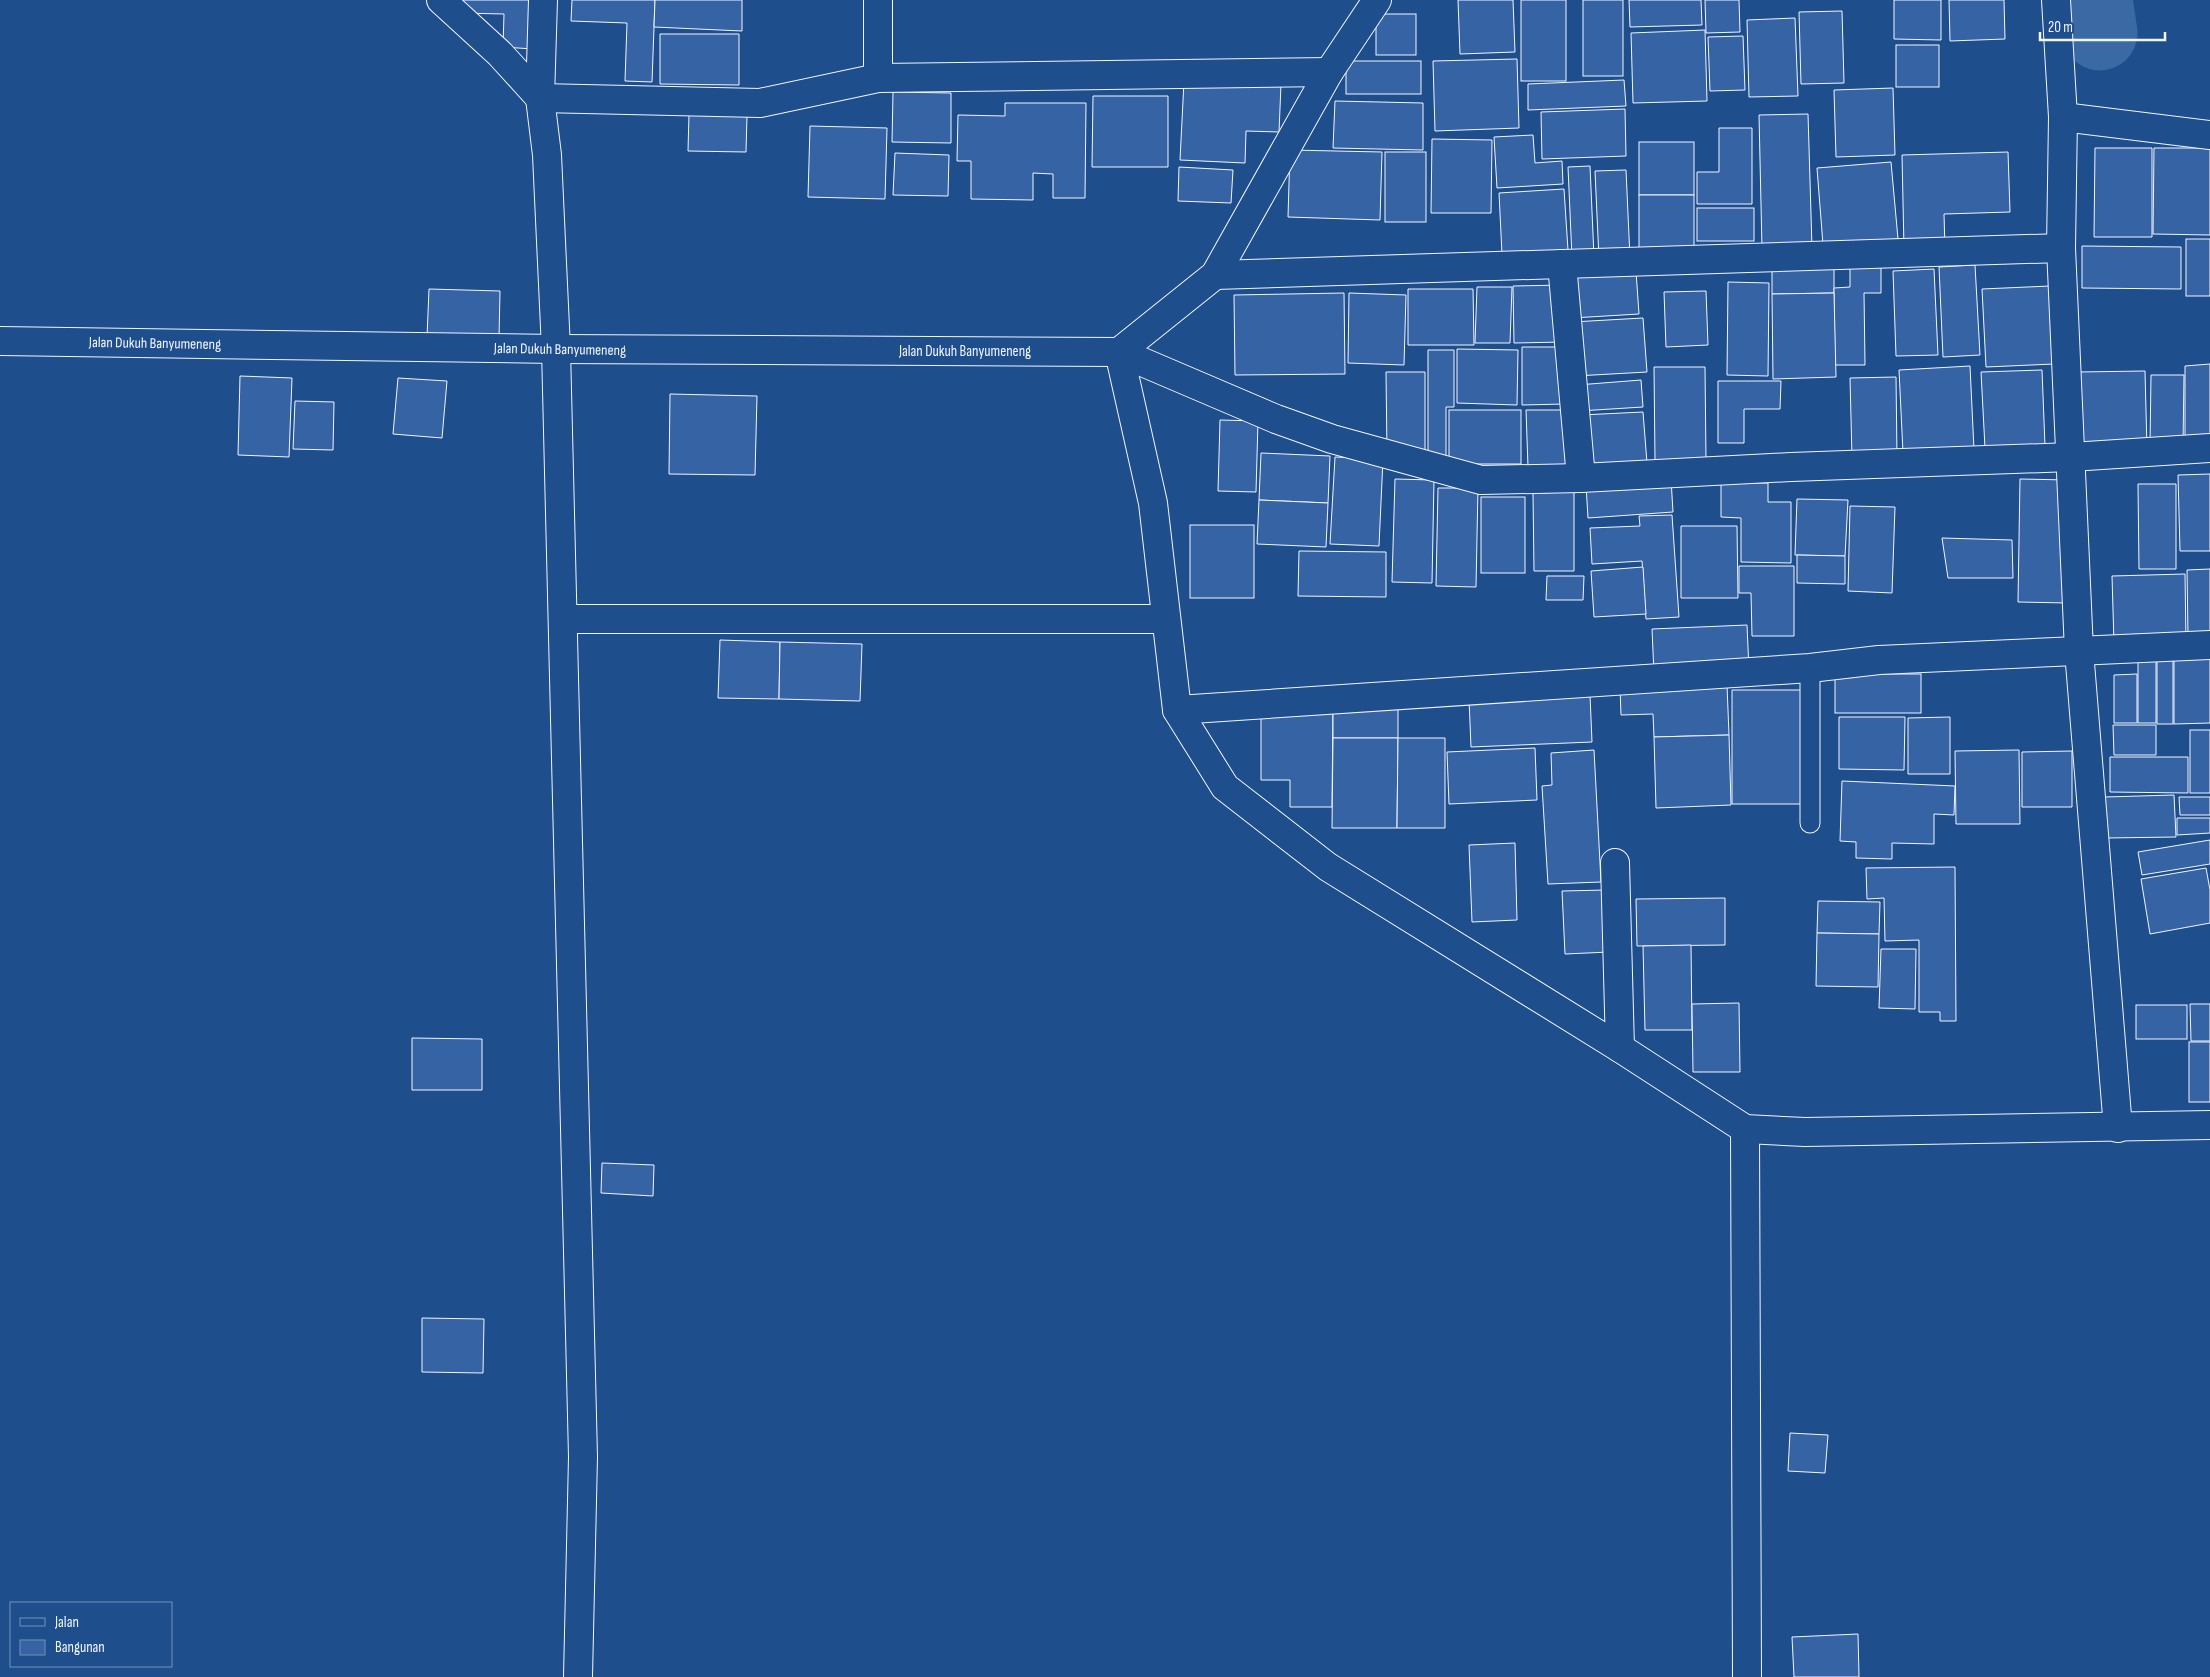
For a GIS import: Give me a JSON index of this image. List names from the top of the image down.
{
  "streets": {
    "street": ["Jalan Dukuh Banyumeneng"]
  },
  "legend": ["Jalan", "Bangunan"],
  "scale_bar": "20 m"
}
